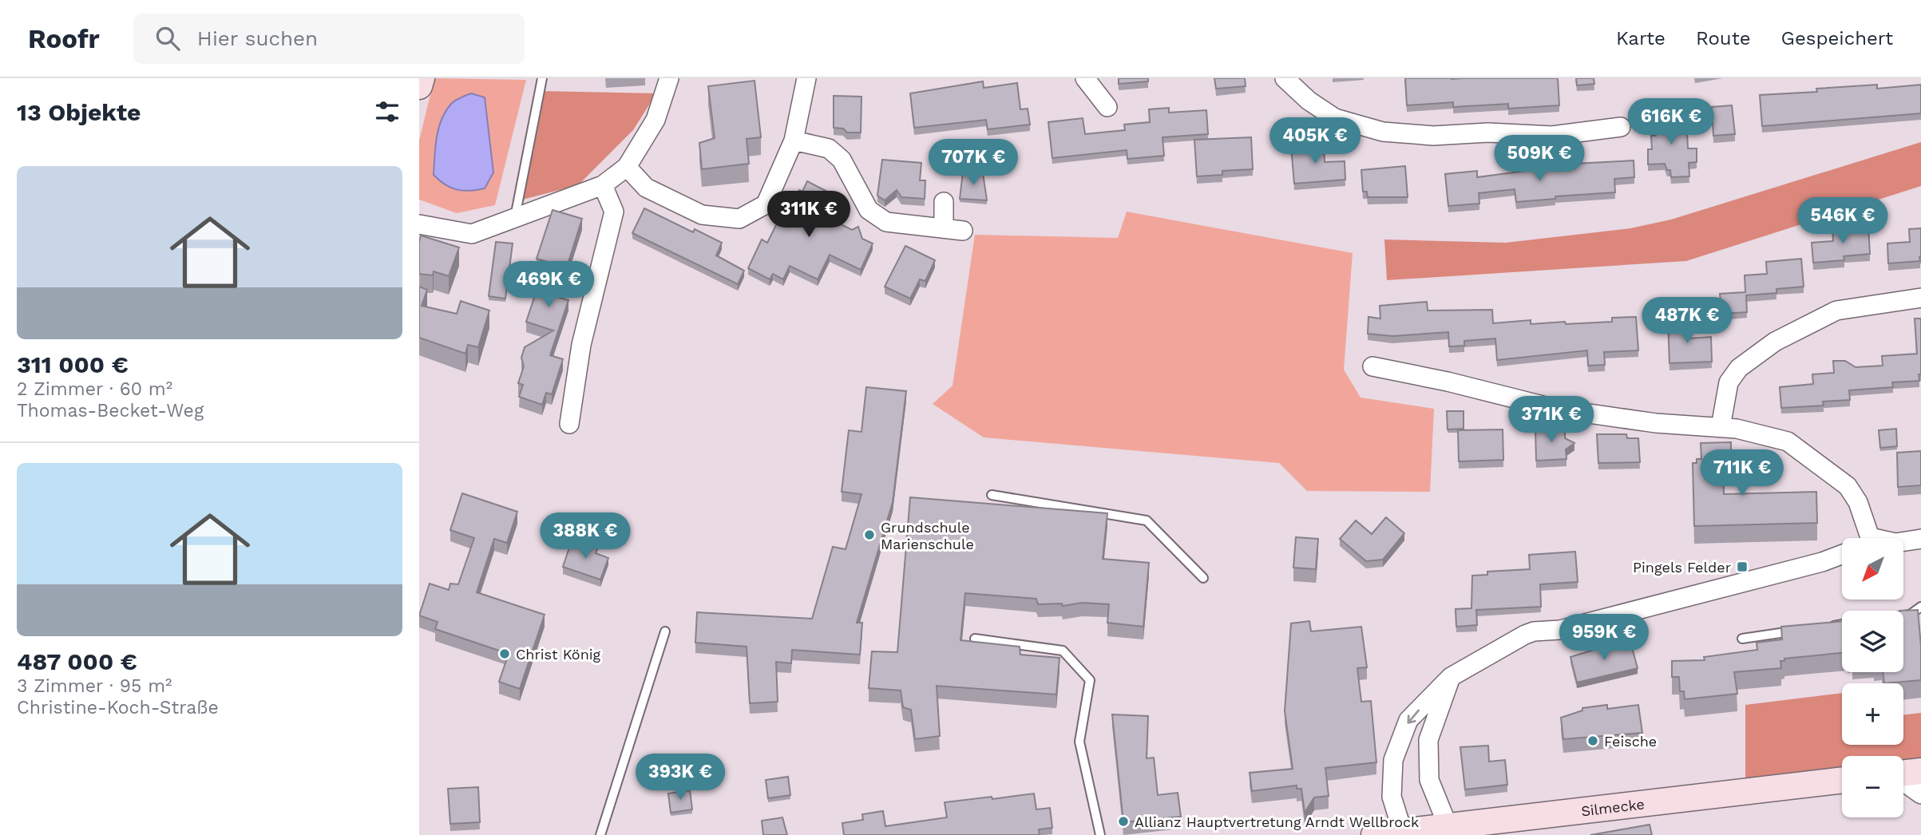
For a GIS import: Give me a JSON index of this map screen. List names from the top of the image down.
{
  "streets": {
    "main road": ["Silmecke"]
  },
  "places": {
    "other": [
      "Grundschule Marienschule",
      "Christ König",
      "Feische",
      "Allianz Hauptvertretung Arndt Wellbrock"
    ],
    "transit": ["Pingels Felder"]
  },
  "north": "bottom left",
  "page": {
    "header": "Roofr",
    "search": "Hier suchen",
    "nav": ["Karte", "Route", "Gespeichert"],
    "heading": "13 Objekte",
    "price": [
      "616K €",
      "405K €",
      "509K €",
      "707K €",
      "311K €",
      "546K €",
      "469K €",
      "487K €",
      "371K €",
      "711K €",
      "388K €",
      "959K €",
      "393K €"
    ],
    "list": [
      {
        "name": "311 000 €",
        "note": "2 Zimmer · 60 m² · Thomas-Becket-Weg"
      },
      {
        "name": "487 000 €",
        "note": "3 Zimmer · 95 m² · Christine-Koch-Straße"
      }
    ],
    "map_buttons": ["+", "−"]
  }
}
